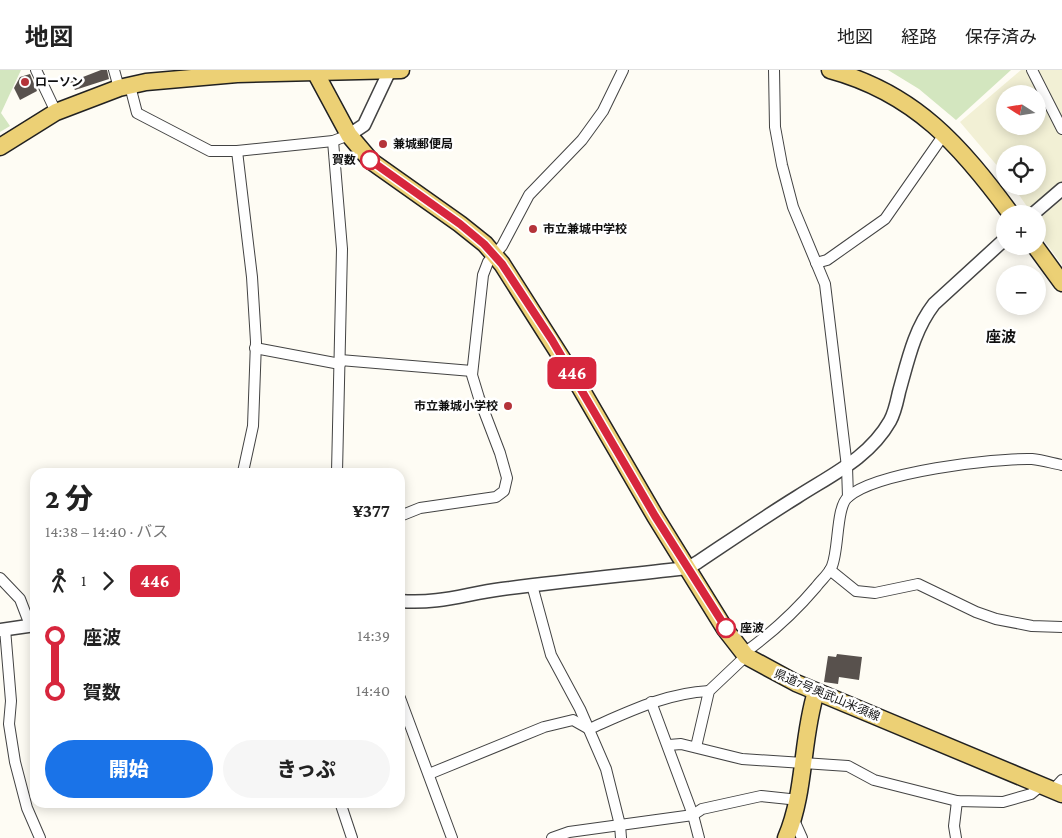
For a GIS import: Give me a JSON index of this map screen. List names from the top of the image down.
{
  "streets": {
    "main road": ["県道7号奥武山米須線"]
  },
  "districts": ["座波"],
  "places": [
    "ローソン",
    "兼城郵便局",
    "賀数",
    "市立兼城中学校",
    "市立兼城小学校",
    "座波"
  ],
  "lines": ["bus line 446"],
  "north": "left",
  "page": {
    "header": "地図",
    "nav": ["地図", "経路", "保存済み"],
    "on_map": "446",
    "map_buttons": ["+", "−"],
    "heading": ["2 分", "14:38 – 14:40 · バス", "¥377"],
    "legs": ["1", "446"],
    "list": [
      {
        "name": "座波",
        "value": "14:39"
      },
      {
        "name": "賀数",
        "value": "14:40"
      }
    ],
    "buttons": ["開始", "きっぷ"]
  }
}
